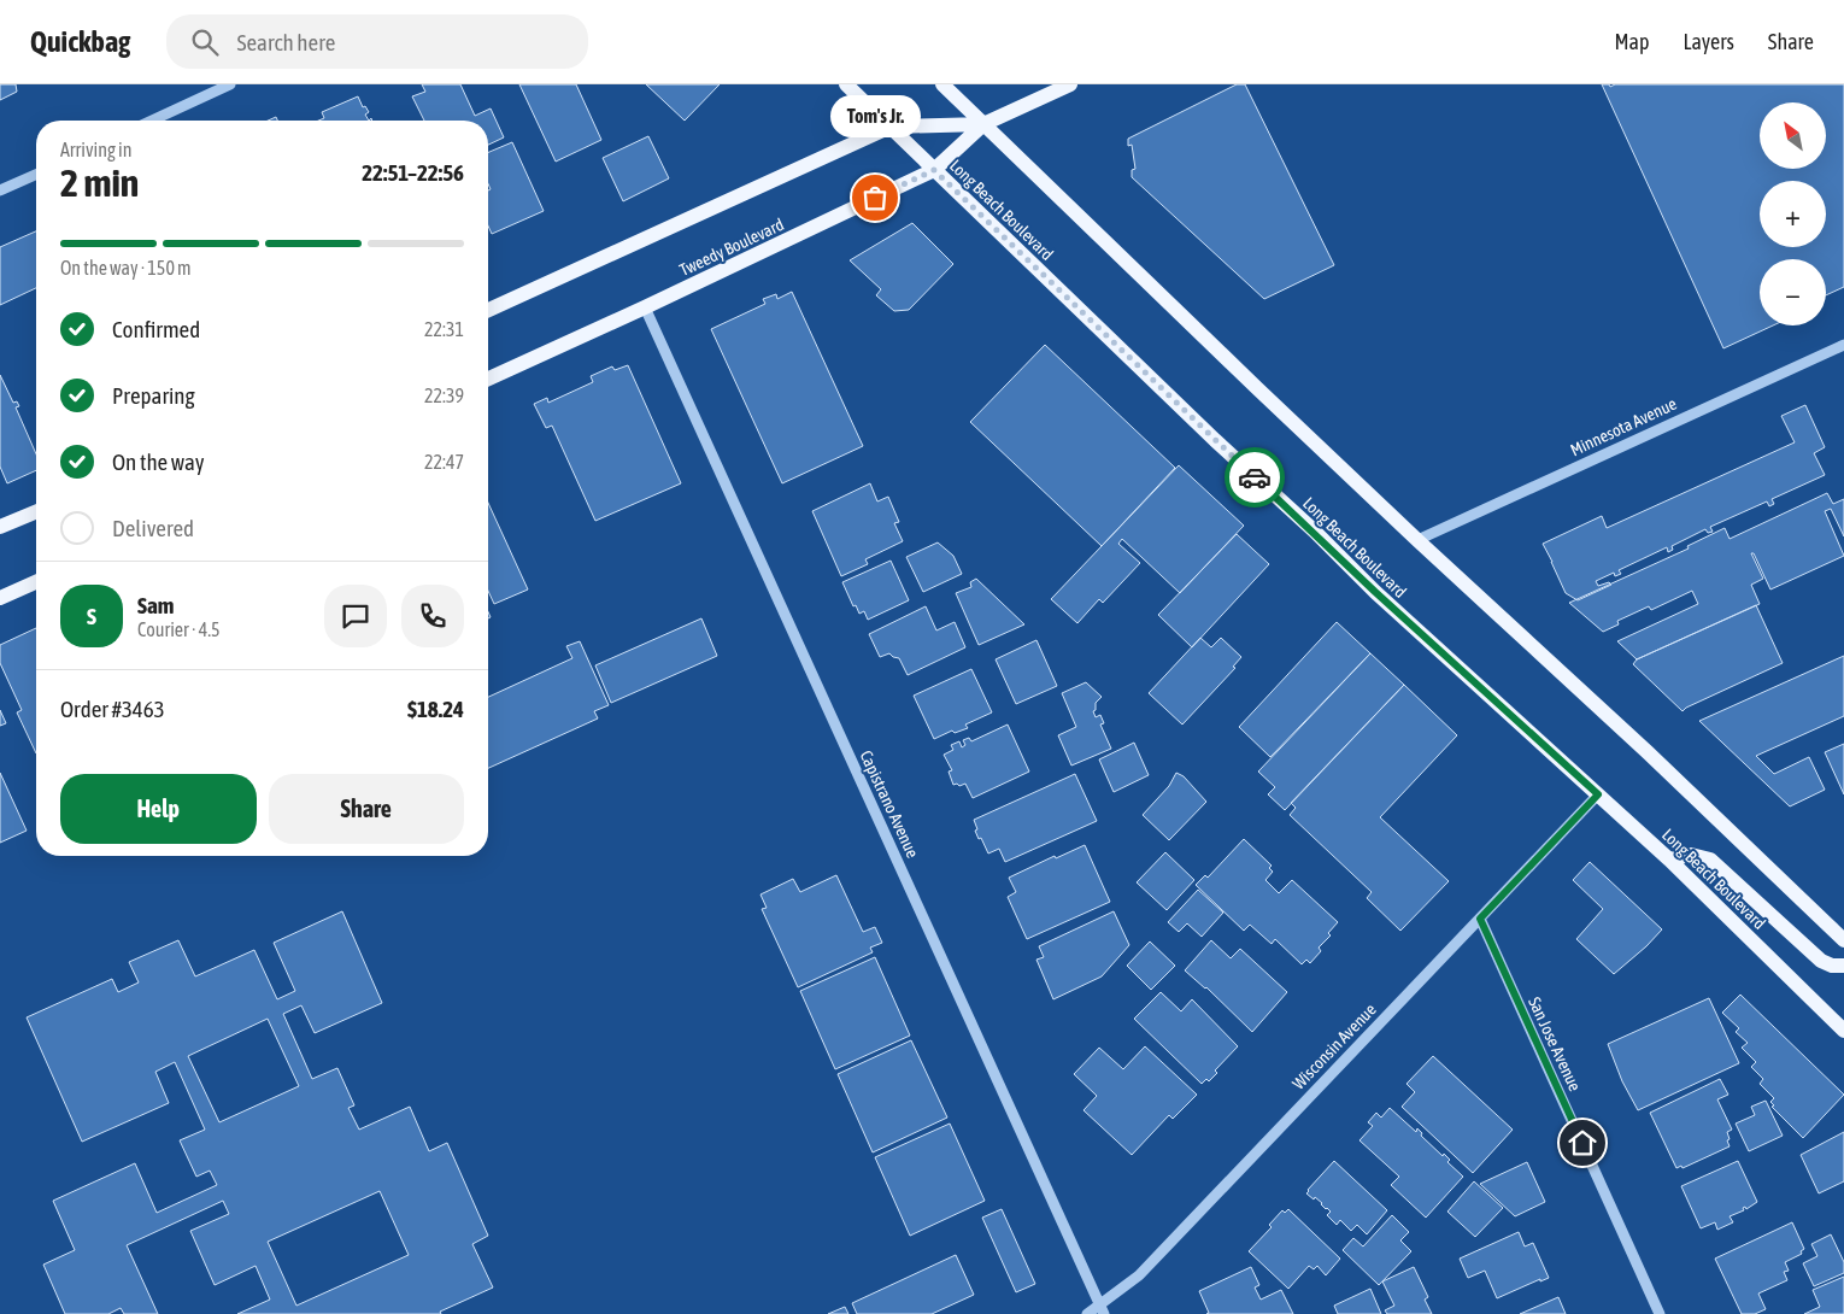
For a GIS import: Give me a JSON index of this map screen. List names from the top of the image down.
{
  "streets": {
    "main road": ["Long Beach Boulevard", "Tweedy Boulevard"],
    "street": [
      "Minnesota Avenue",
      "Capistrano Avenue",
      "San Jose Avenue",
      "Wisconsin Avenue"
    ]
  },
  "crossings": [
    ["Long Beach Boulevard", "Tweedy Boulevard"],
    ["Long Beach Boulevard", "Wisconsin Avenue"],
    ["Tweedy Boulevard", "Capistrano Avenue"],
    ["Capistrano Avenue", "Wisconsin Avenue"],
    ["San Jose Avenue", "Wisconsin Avenue"]
  ],
  "places": ["Tom's Jr."],
  "north": "top left",
  "page": {
    "header": "Quickbag",
    "search": "Search here",
    "nav": ["Map", "Layers", "Share"],
    "bubble": "Tom's Jr.",
    "map_buttons": ["+", "−"],
    "heading": ["2 min", "Arriving in", "22:51–22:56"],
    "panel": [
      "Sam",
      "Courier · 4.5",
      "Order #3463",
      "$18.24"
    ],
    "bar": "On the way · 150 m",
    "list": [
      ["Confirmed", "22:31"],
      ["Preparing", "22:39"],
      ["On the way", "22:47"],
      "Delivered"
    ],
    "round": "S",
    "buttons": ["Help", "Share"]
  }
}
